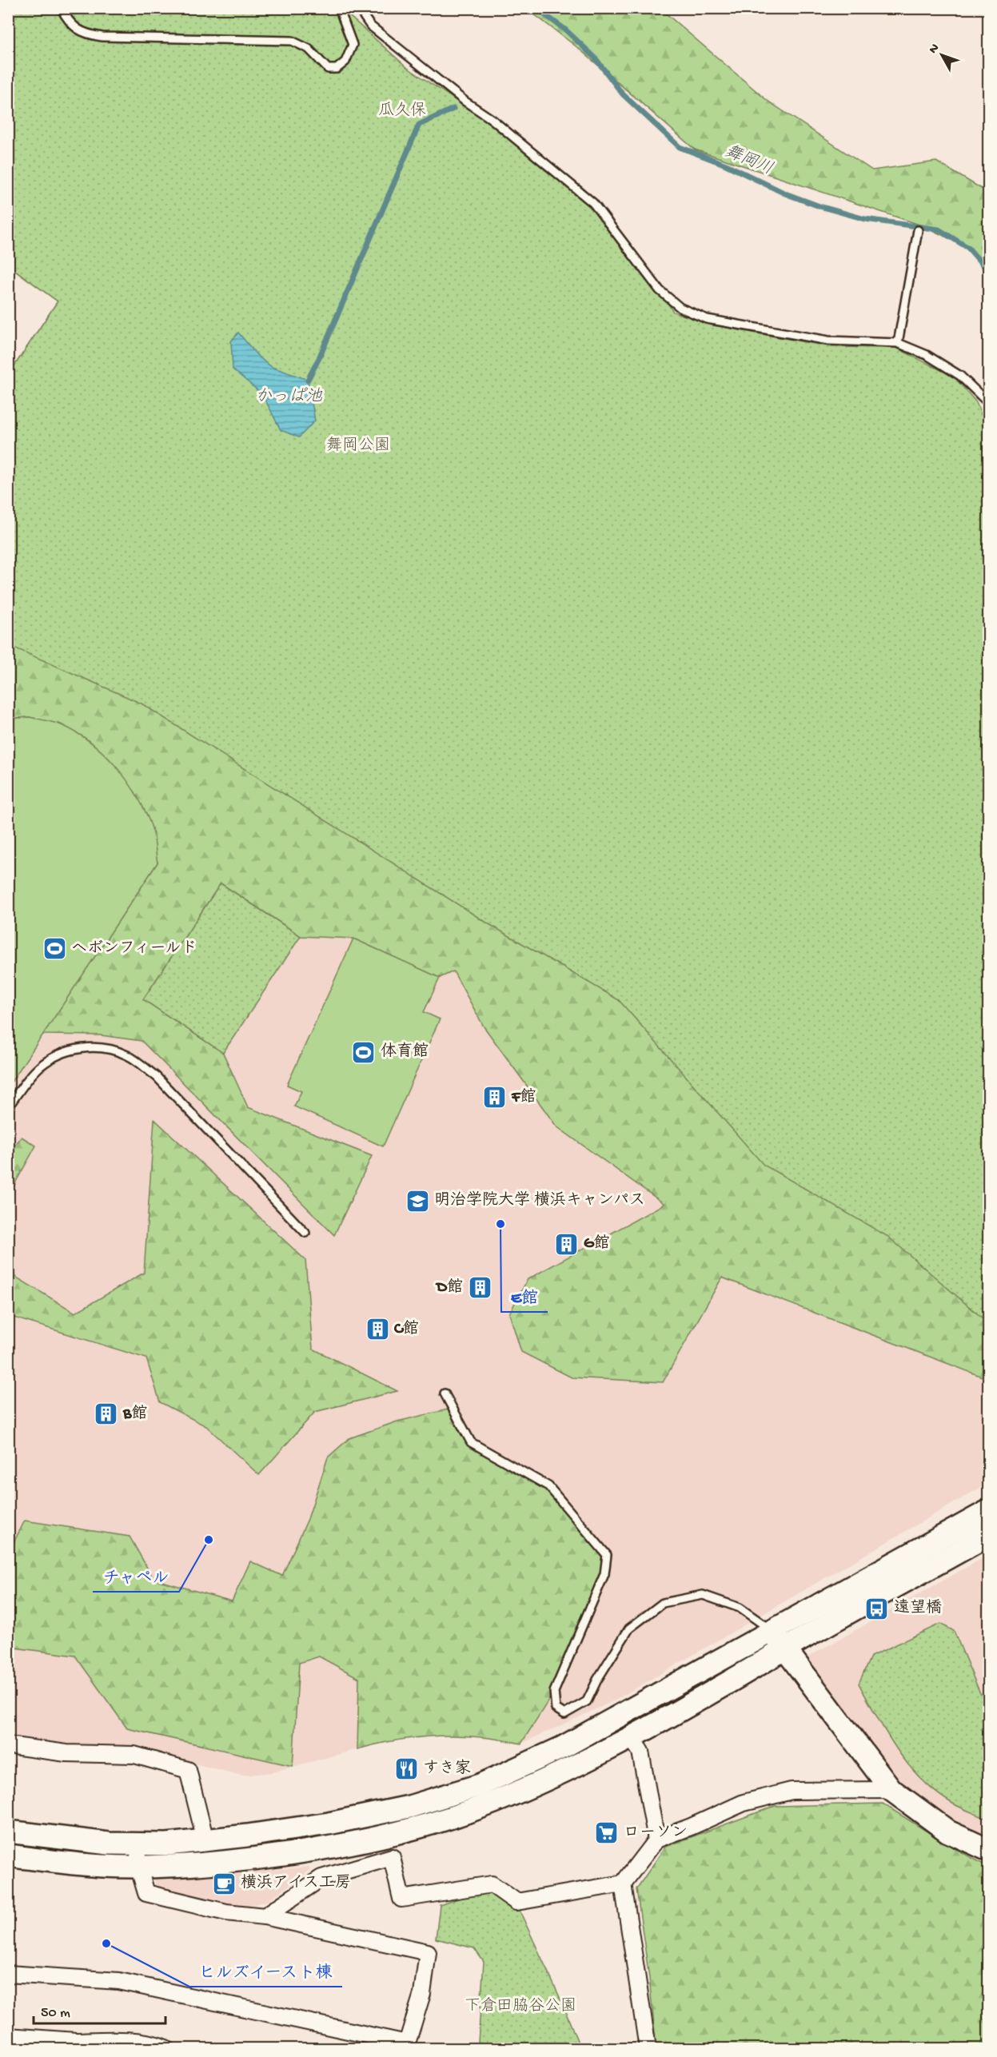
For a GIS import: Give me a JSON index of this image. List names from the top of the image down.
{
  "water": ["舞岡川", "かっぱ池"],
  "parks": ["瓜久保", "舞岡公園", "下倉田脇谷公園"],
  "places": {
    "sports": ["ヘボンフィールド", "体育館"],
    "building": [
      "F館",
      "G館",
      "D館",
      "C館",
      "B館"
    ],
    "school or university": ["明治学院大学 横浜キャンパス"],
    "other": ["E館", "チャペル", "ヒルズイースト棟"],
    "bus stop": ["遠望橋"],
    "restaurant": ["すき家"],
    "supermarket": ["ローソン"],
    "cafe": ["横浜アイス工房"]
  },
  "scale_bar": "50 m",
  "north": "top left"
}
